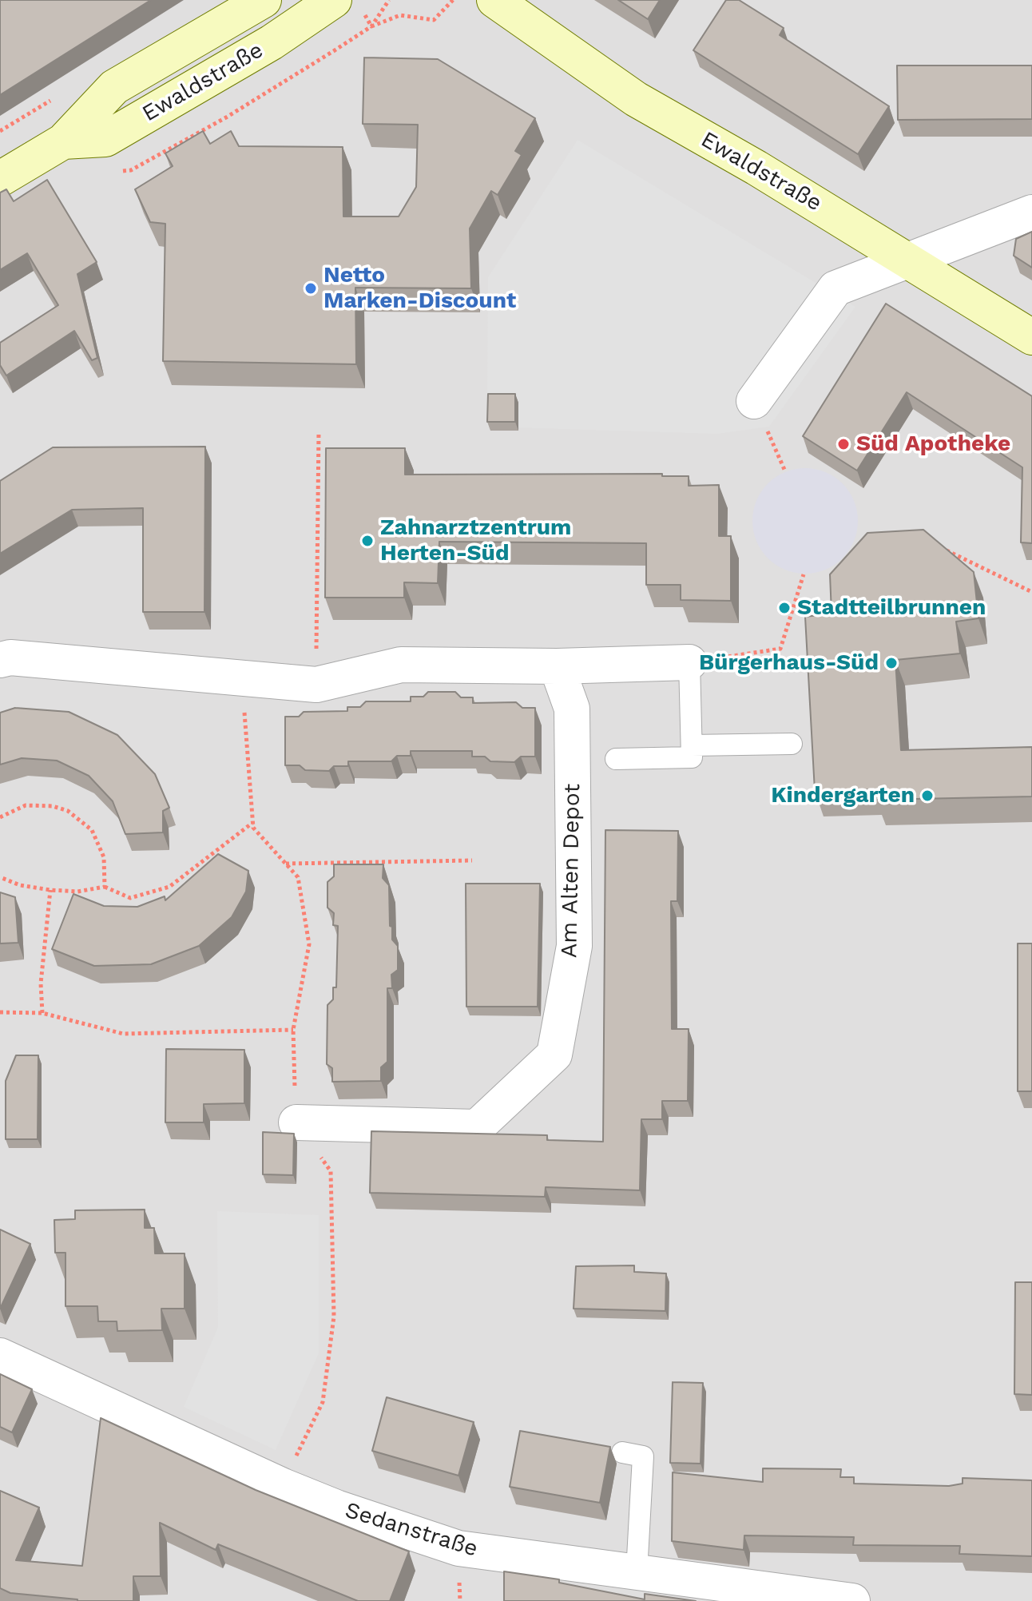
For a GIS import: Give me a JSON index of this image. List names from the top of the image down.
{
  "streets": {
    "main road": ["Ewaldstraße"],
    "street": ["Am Alten Depot", "Sedanstraße"]
  },
  "places": [
    "Netto Marken-Discount",
    "Süd Apotheke",
    "Zahnarztzentrum Herten-Süd",
    "Stadtteilbrunnen",
    "Bürgerhaus-Süd",
    "Kindergarten"
  ]
}
